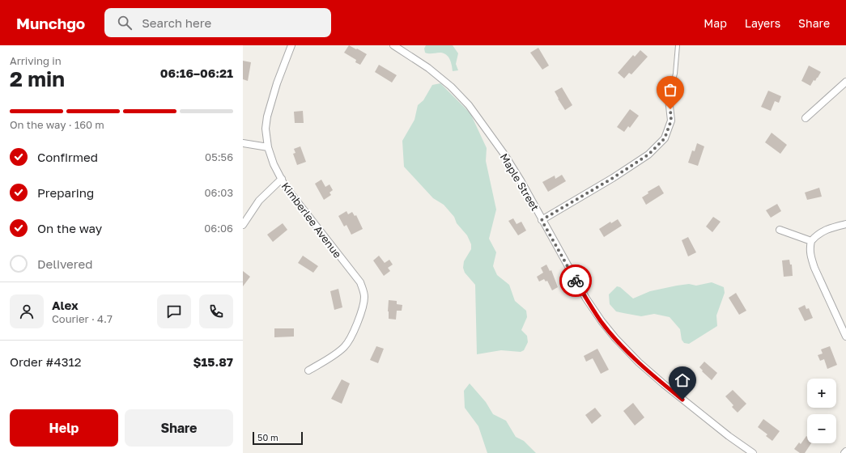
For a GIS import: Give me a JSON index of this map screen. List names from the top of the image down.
{
  "streets": {
    "street": ["Maple Street", "Kimberlee Avenue"]
  },
  "scale_bar": "50 m",
  "page": {
    "header": "Munchgo",
    "search": "Search here",
    "nav": ["Map", "Layers", "Share"],
    "heading": ["2 min", "Arriving in", "06:16–06:21"],
    "panel": [
      "Alex",
      "Courier · 4.7",
      "Order #4312",
      "$15.87"
    ],
    "bar": "On the way · 160 m",
    "list": [
      ["Confirmed", "05:56"],
      ["Preparing", "06:03"],
      ["On the way", "06:06"],
      "Delivered"
    ],
    "map_buttons": ["+", "−"],
    "buttons": ["Help", "Share"],
    "scale": "50 m"
  }
}
